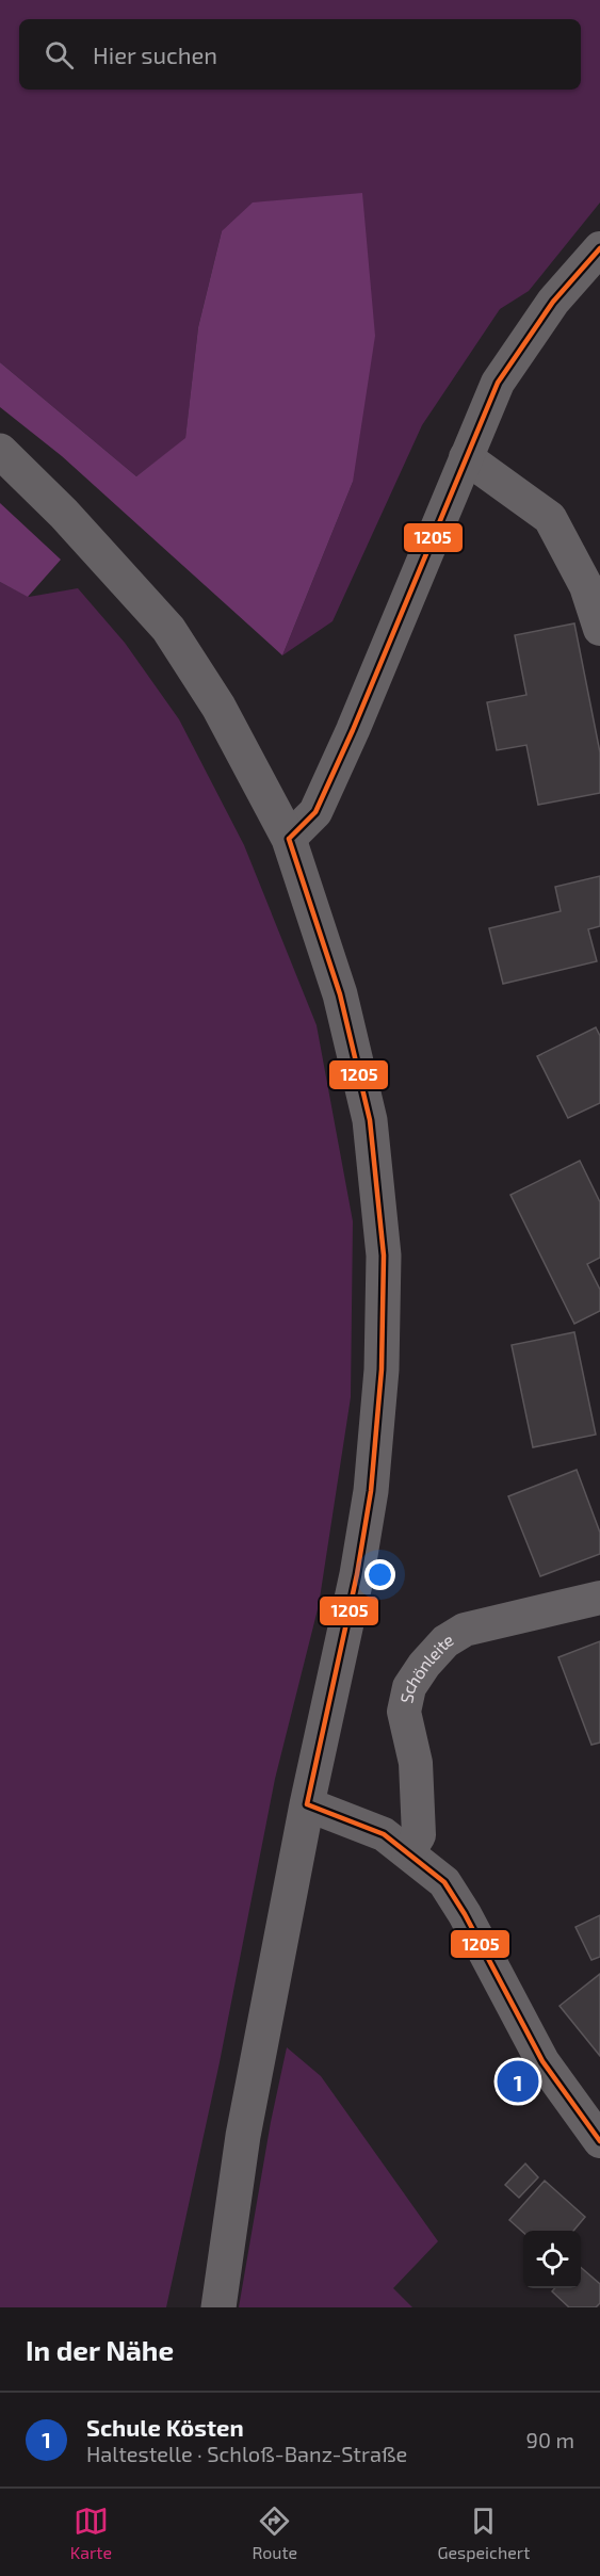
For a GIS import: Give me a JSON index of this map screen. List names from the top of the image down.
{
  "streets": {
    "street": ["Schönleite"]
  },
  "lines": ["transit line 1205"],
  "page": {
    "search": "Hier suchen",
    "pins": "1",
    "heading": "In der Nähe",
    "list": [
      {
        "mark": "1",
        "name": "Schule Kösten",
        "note": "Haltestelle · Schloß-Banz-Straße",
        "value": "90 m"
      }
    ],
    "nav": ["Karte", "Route", "Gespeichert"]
  }
}
